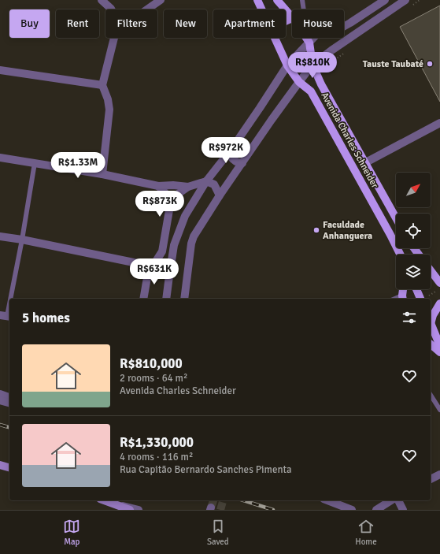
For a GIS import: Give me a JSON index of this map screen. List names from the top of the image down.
{
  "streets": {
    "main road": ["Avenida Charles Schneider"]
  },
  "places": ["Tauste Taubaté", "Faculdade Anhanguera"],
  "north": "top right",
  "page": {
    "chip": [
      "Buy",
      "Rent",
      "Filters",
      "New",
      "Apartment",
      "House"
    ],
    "price": [
      "R$810K",
      "R$972K",
      "R$1.33M",
      "R$873K",
      "R$631K"
    ],
    "heading": "5 homes",
    "list": [
      {
        "name": "R$810,000",
        "note": "2 rooms · 64 m² · Avenida Charles Schneider"
      },
      {
        "name": "R$1,330,000",
        "note": "4 rooms · 116 m² · Rua Capitão Bernardo Sanches Pimenta"
      }
    ],
    "tabs": ["Map", "Saved", "Home"]
  }
}
